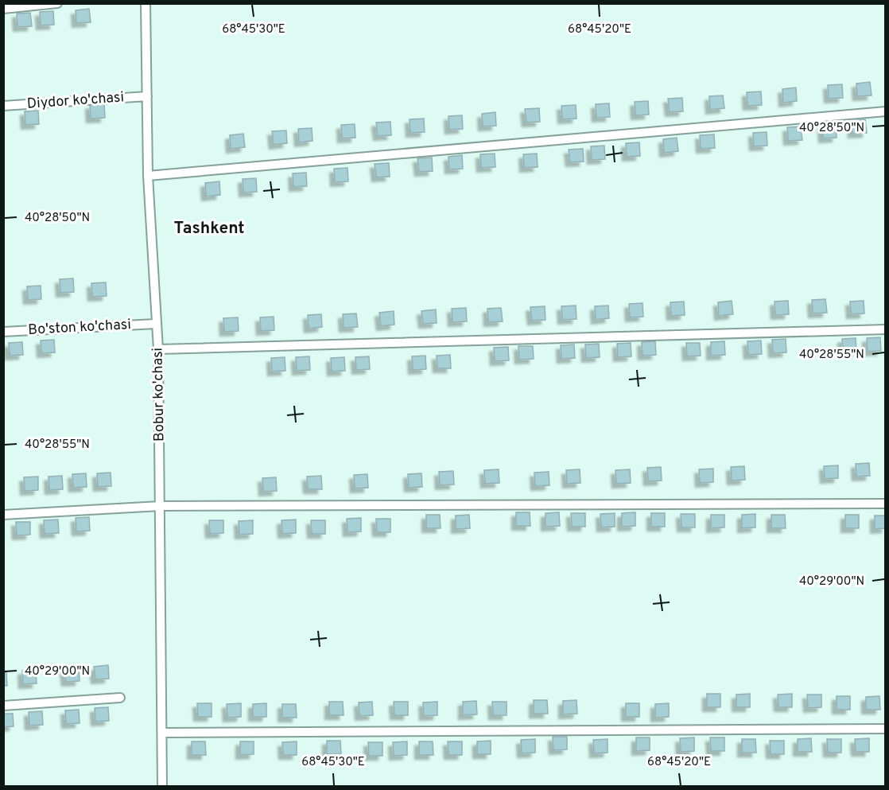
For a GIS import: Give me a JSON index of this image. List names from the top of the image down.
{
  "streets": {
    "street": ["Diydor ko'chasi", "Bo'ston ko'chasi", "Bobur ko'chasi"]
  },
  "crossings": [
    ["Diydor ko'chasi", "Bobur ko'chasi"],
    ["Bo'ston ko'chasi", "Bobur ko'chasi"]
  ],
  "districts": ["Tashkent"],
  "coordinates": [
    "68°45'30\"E",
    "68°45'20\"E",
    "40°28'50\"N",
    "40°28'55\"N",
    "40°29'00\"N"
  ]
}
